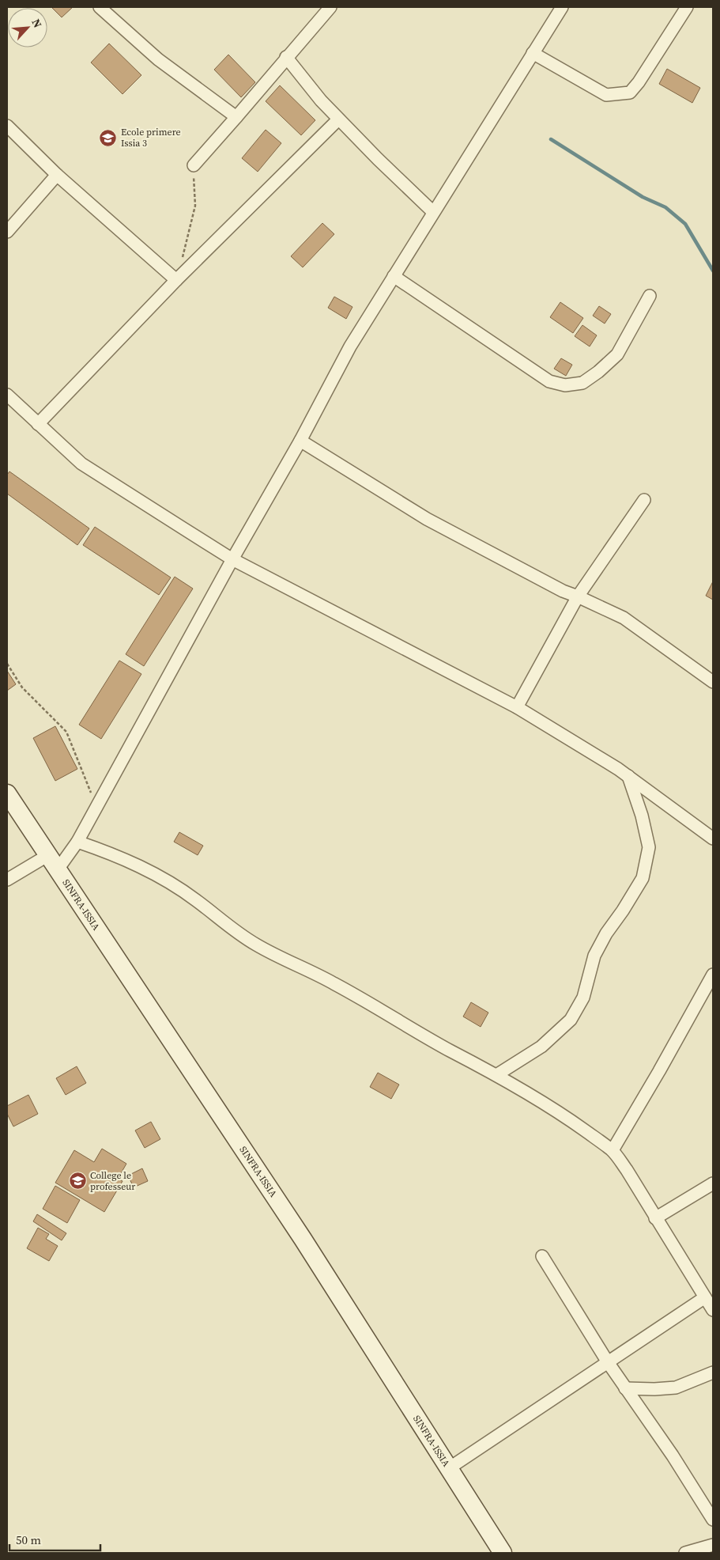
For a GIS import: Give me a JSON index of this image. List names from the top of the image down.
{
  "streets": {
    "main road": ["SINFRA-ISSIA"]
  },
  "places": {
    "school or university": ["Ecole primere Issia 3", "College le professeur"]
  },
  "scale_bar": "50 m",
  "north": "top right"
}
